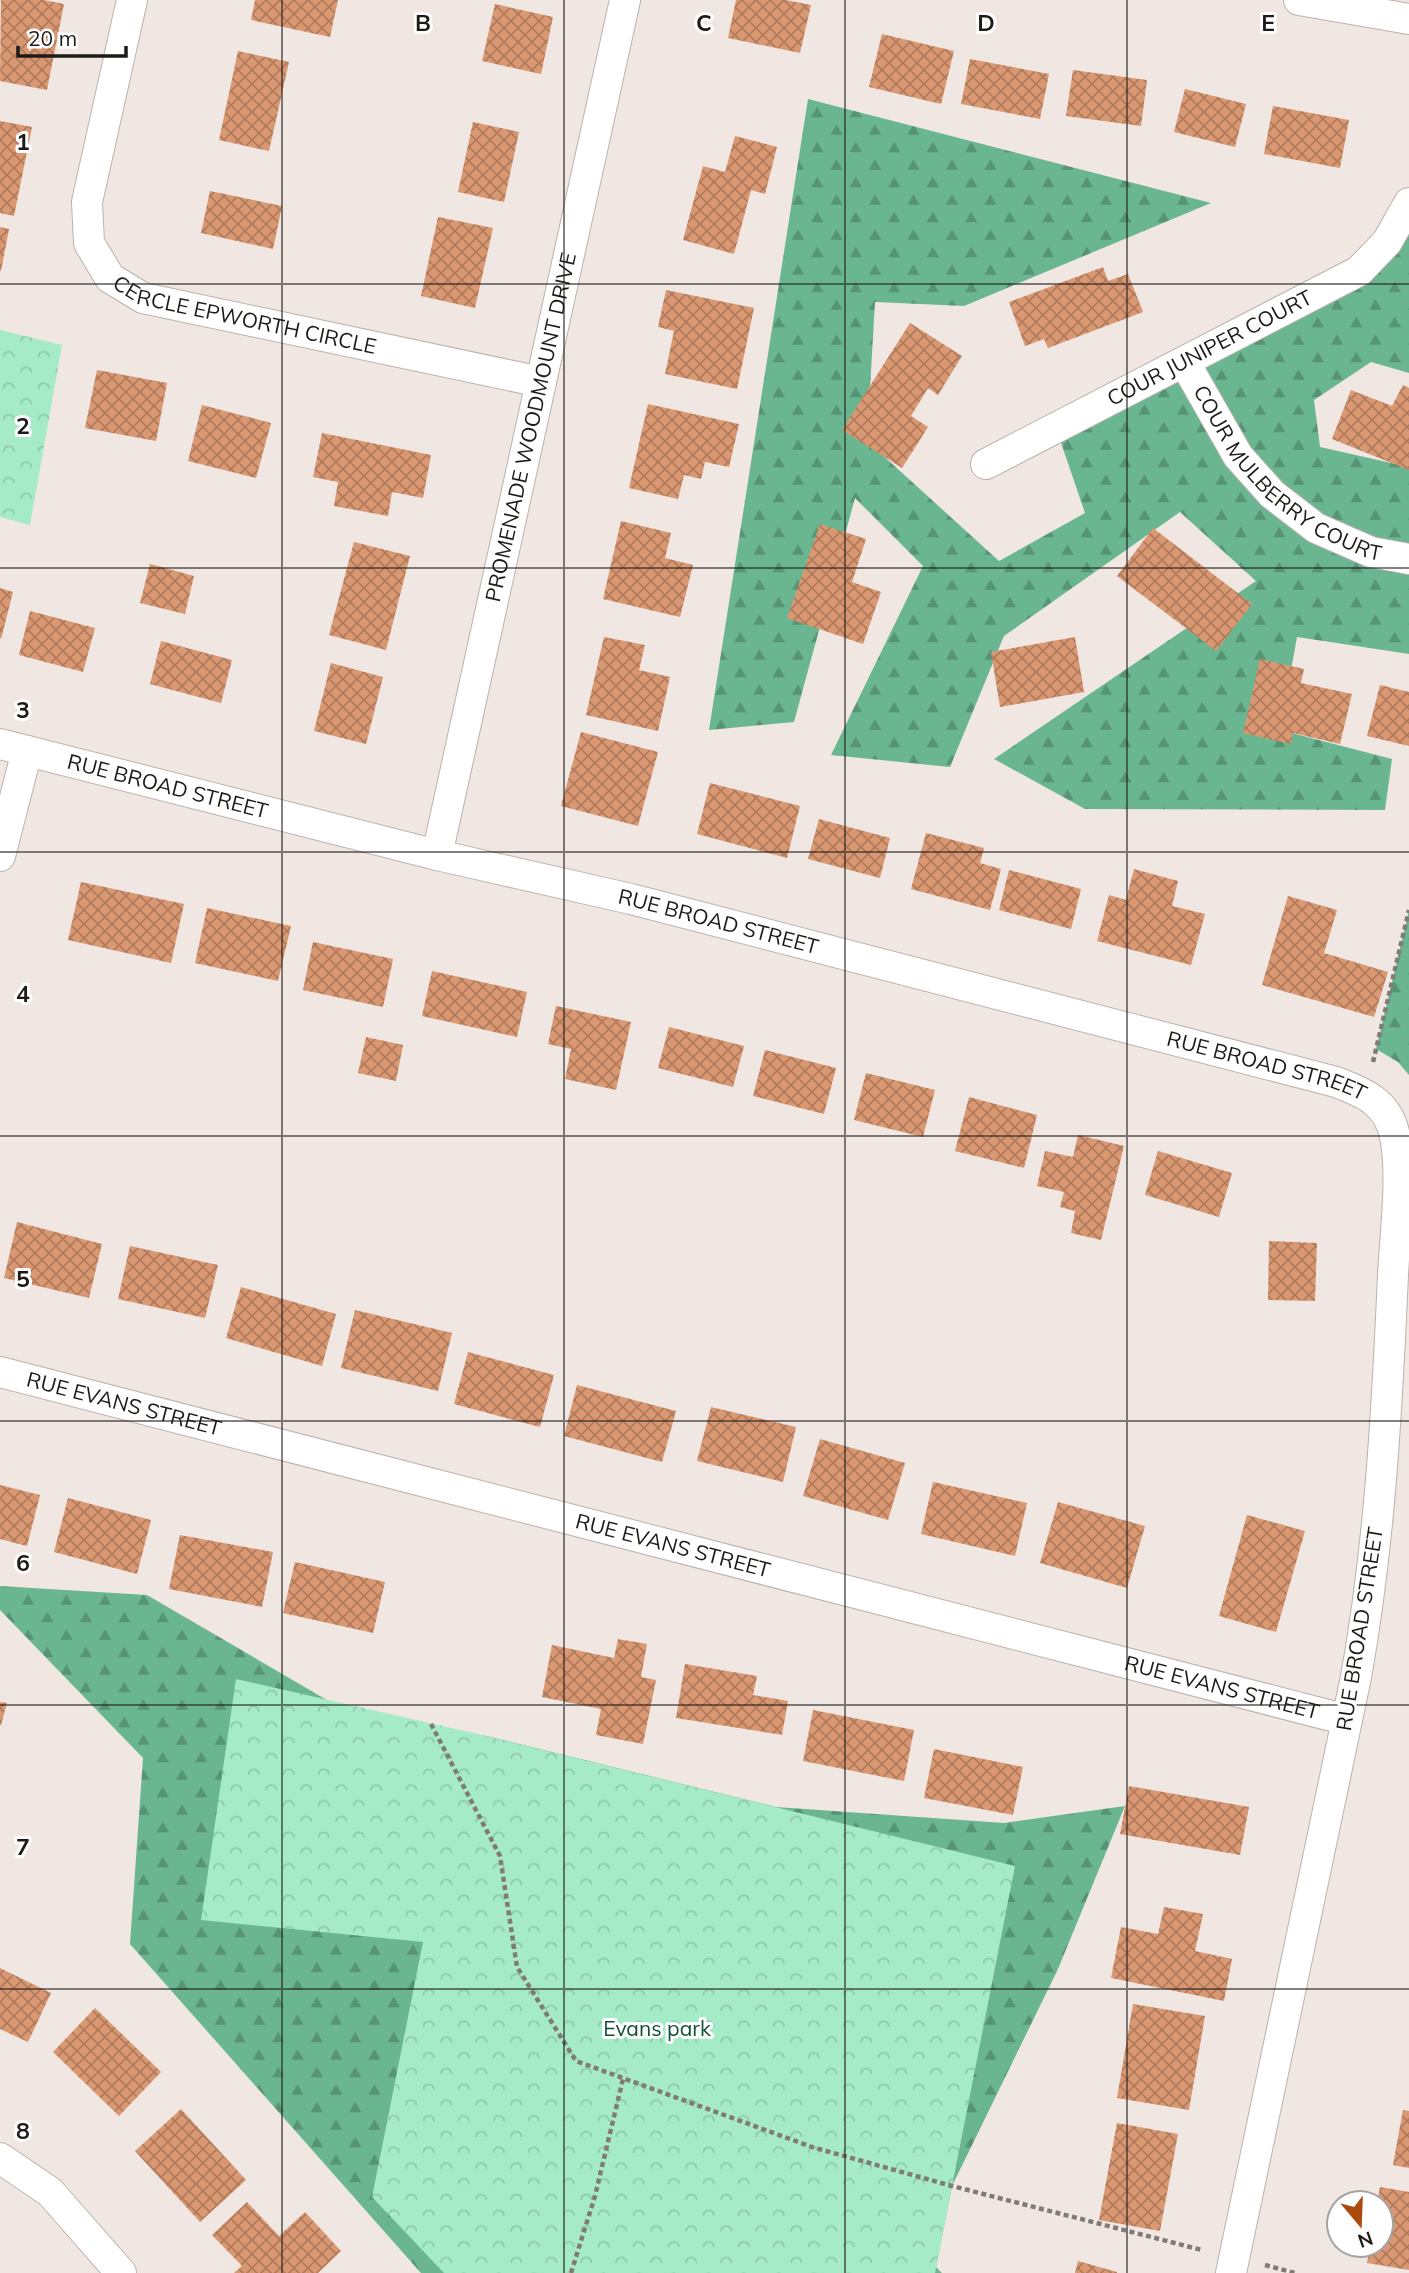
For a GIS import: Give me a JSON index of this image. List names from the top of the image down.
{
  "streets": {
    "street": [
      "CERCLE EPWORTH CIRCLE",
      "COUR JUNIPER COURT",
      "PROMENADE WOODMOUNT DRIVE",
      "COUR MULBERRY COURT",
      "RUE BROAD STREET",
      "RUE EVANS STREET"
    ]
  },
  "crossings": [
    ["CERCLE EPWORTH CIRCLE", "PROMENADE WOODMOUNT DRIVE"],
    ["COUR JUNIPER COURT", "COUR MULBERRY COURT"],
    ["PROMENADE WOODMOUNT DRIVE", "RUE BROAD STREET"],
    ["RUE BROAD STREET", "RUE EVANS STREET"]
  ],
  "parks": ["Evans park"],
  "scale_bar": "20 m",
  "north": "bottom",
  "grid": {
    "columns": [
      "B",
      "C",
      "D",
      "E"
    ],
    "rows": [
      "1",
      "2",
      "3",
      "4",
      "5",
      "6",
      "7",
      "8"
    ]
  }
}
